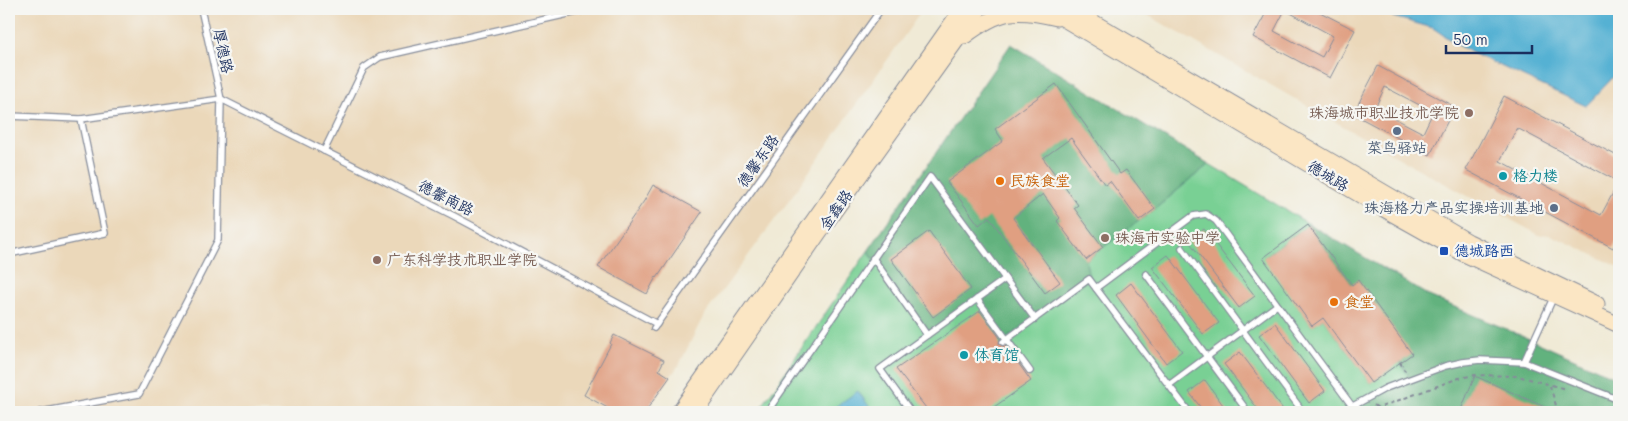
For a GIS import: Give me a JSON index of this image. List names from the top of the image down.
{
  "streets": {
    "street": ["德城路", "金鑫路"],
    "lane": ["厚德路", "德馨东路", "德馨南路"]
  },
  "crossings": [
    ["厚德路", "德馨南路"],
    ["德馨东路", "德馨南路"]
  ],
  "places": {
    "other": [
      "珠海城市职业技术学院",
      "菜鸟驿站",
      "格力楼",
      "民族食堂",
      "珠海格力产品实操培训基地",
      "珠海市实验中学",
      "广东科学技术职业学院",
      "食堂",
      "体育馆"
    ],
    "transit": ["德城路西"]
  },
  "scale_bar": "50 m"
}
